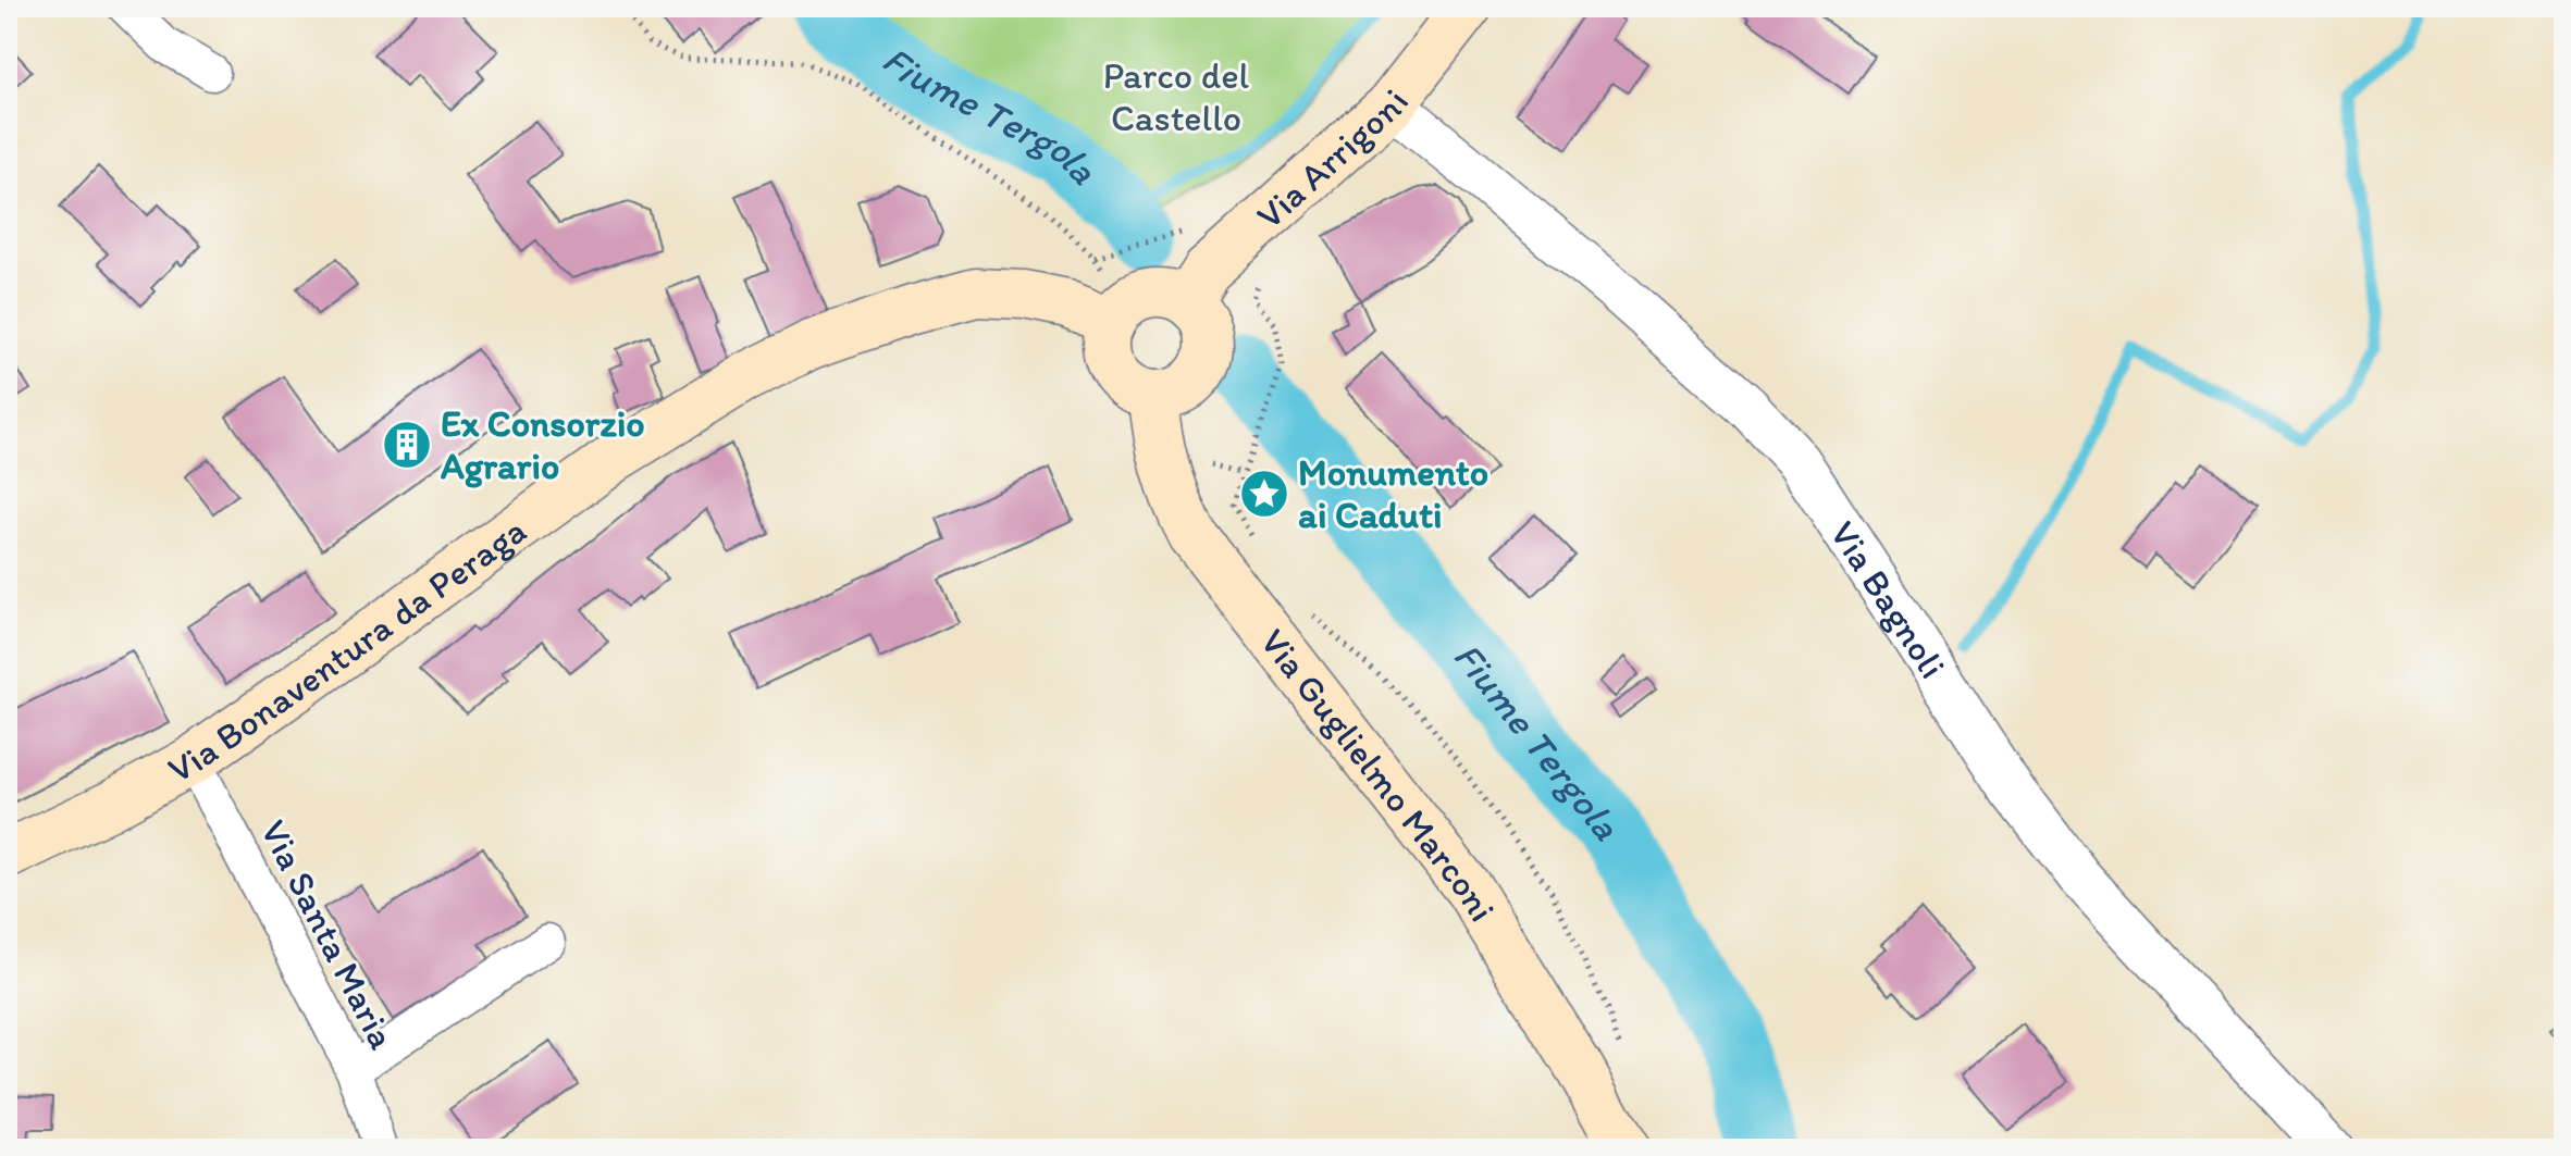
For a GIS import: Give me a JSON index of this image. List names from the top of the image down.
{
  "streets": {
    "main road": ["Via Arrigoni", "Via Bonaventura da Peraga", "Via Guglielmo Marconi"],
    "street": ["Via Bagnoli", "Via Santa Maria"]
  },
  "crossings": [
    ["Via Arrigoni", "Via Bagnoli"],
    ["Via Arrigoni", "Via Bonaventura da Peraga"],
    ["Via Arrigoni", "Via Guglielmo Marconi"],
    ["Via Bonaventura da Peraga", "Via Guglielmo Marconi"],
    ["Via Bonaventura da Peraga", "Via Santa Maria"]
  ],
  "water": ["Fiume Tergola"],
  "parks": ["Parco del Castello"],
  "places": {
    "building": ["Ex Consorzio Agrario"],
    "place": ["Monumento ai Caduti"]
  }
}
